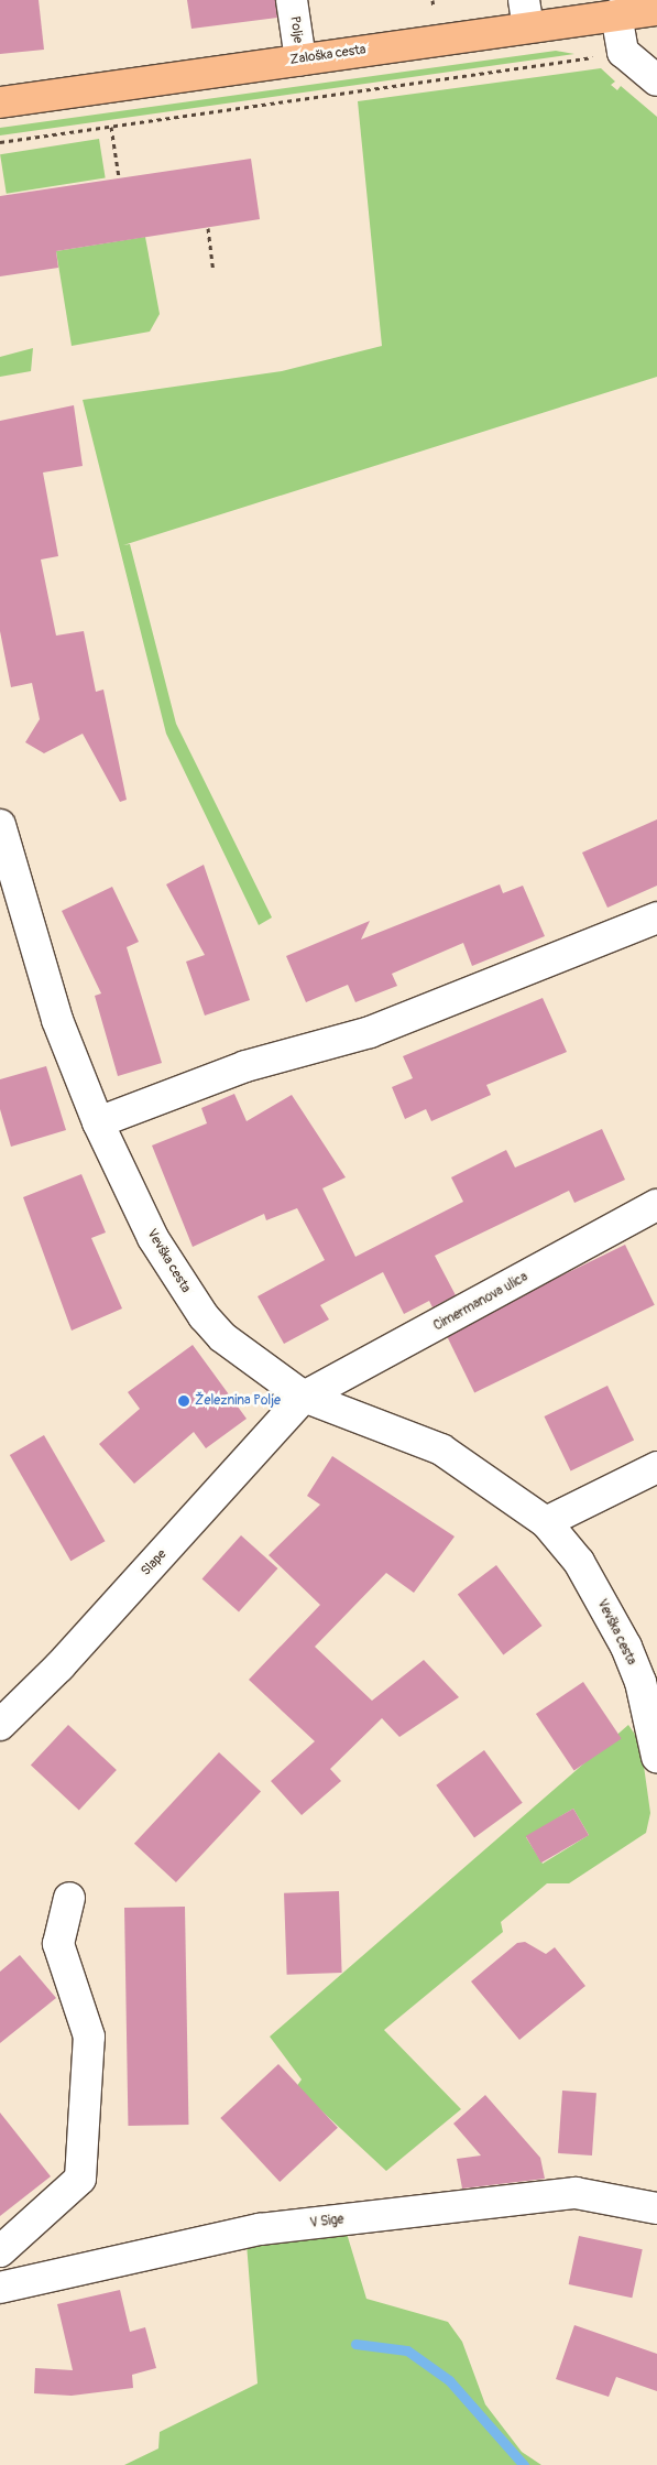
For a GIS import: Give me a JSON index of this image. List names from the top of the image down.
{
  "streets": {
    "main road": ["Zaloška cesta"],
    "street": [
      "Polje",
      "Vevška cesta",
      "Cimermanova ulica",
      "Slape",
      "V Sige"
    ]
  },
  "crossings": [
    ["Polje", "Zaloška cesta"],
    ["Vevška cesta", "Cimermanova ulica"],
    ["Vevška cesta", "Slape"],
    ["Cimermanova ulica", "Slape"]
  ],
  "places": ["Železnina Polje"]
}
